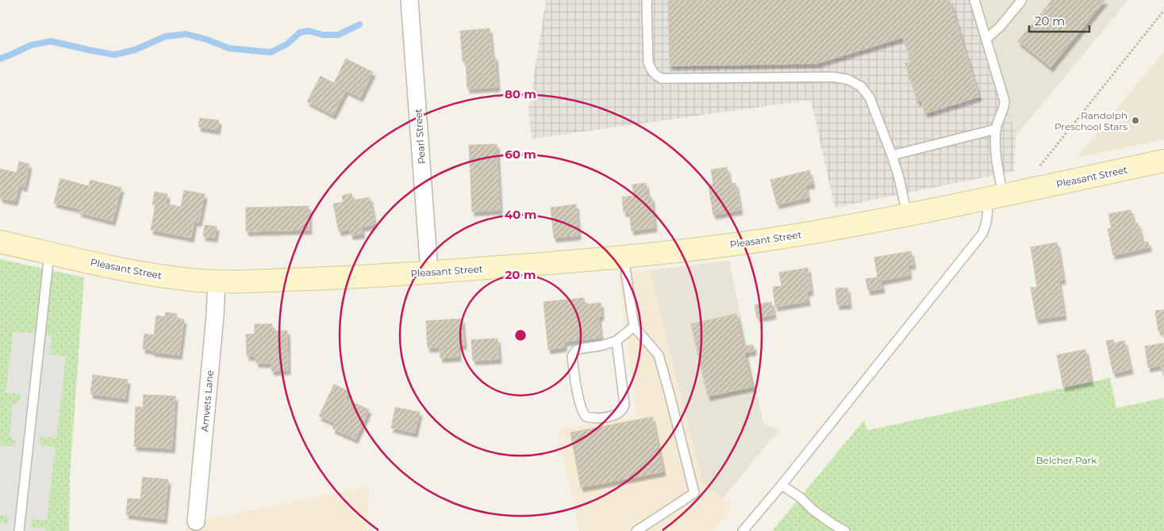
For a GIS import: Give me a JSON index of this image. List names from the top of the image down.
{
  "streets": {
    "street": ["Pearl Street", "Pleasant Street", "Amvets Lane"]
  },
  "crossings": [
    ["Pearl Street", "Pleasant Street"],
    ["Pleasant Street", "Amvets Lane"]
  ],
  "parks": ["Belcher Park"],
  "places": ["Randolph Preschool Stars"],
  "scale_bar": "20 m",
  "rings": [
    "80 m",
    "60 m",
    "40 m",
    "20 m"
  ]
}
